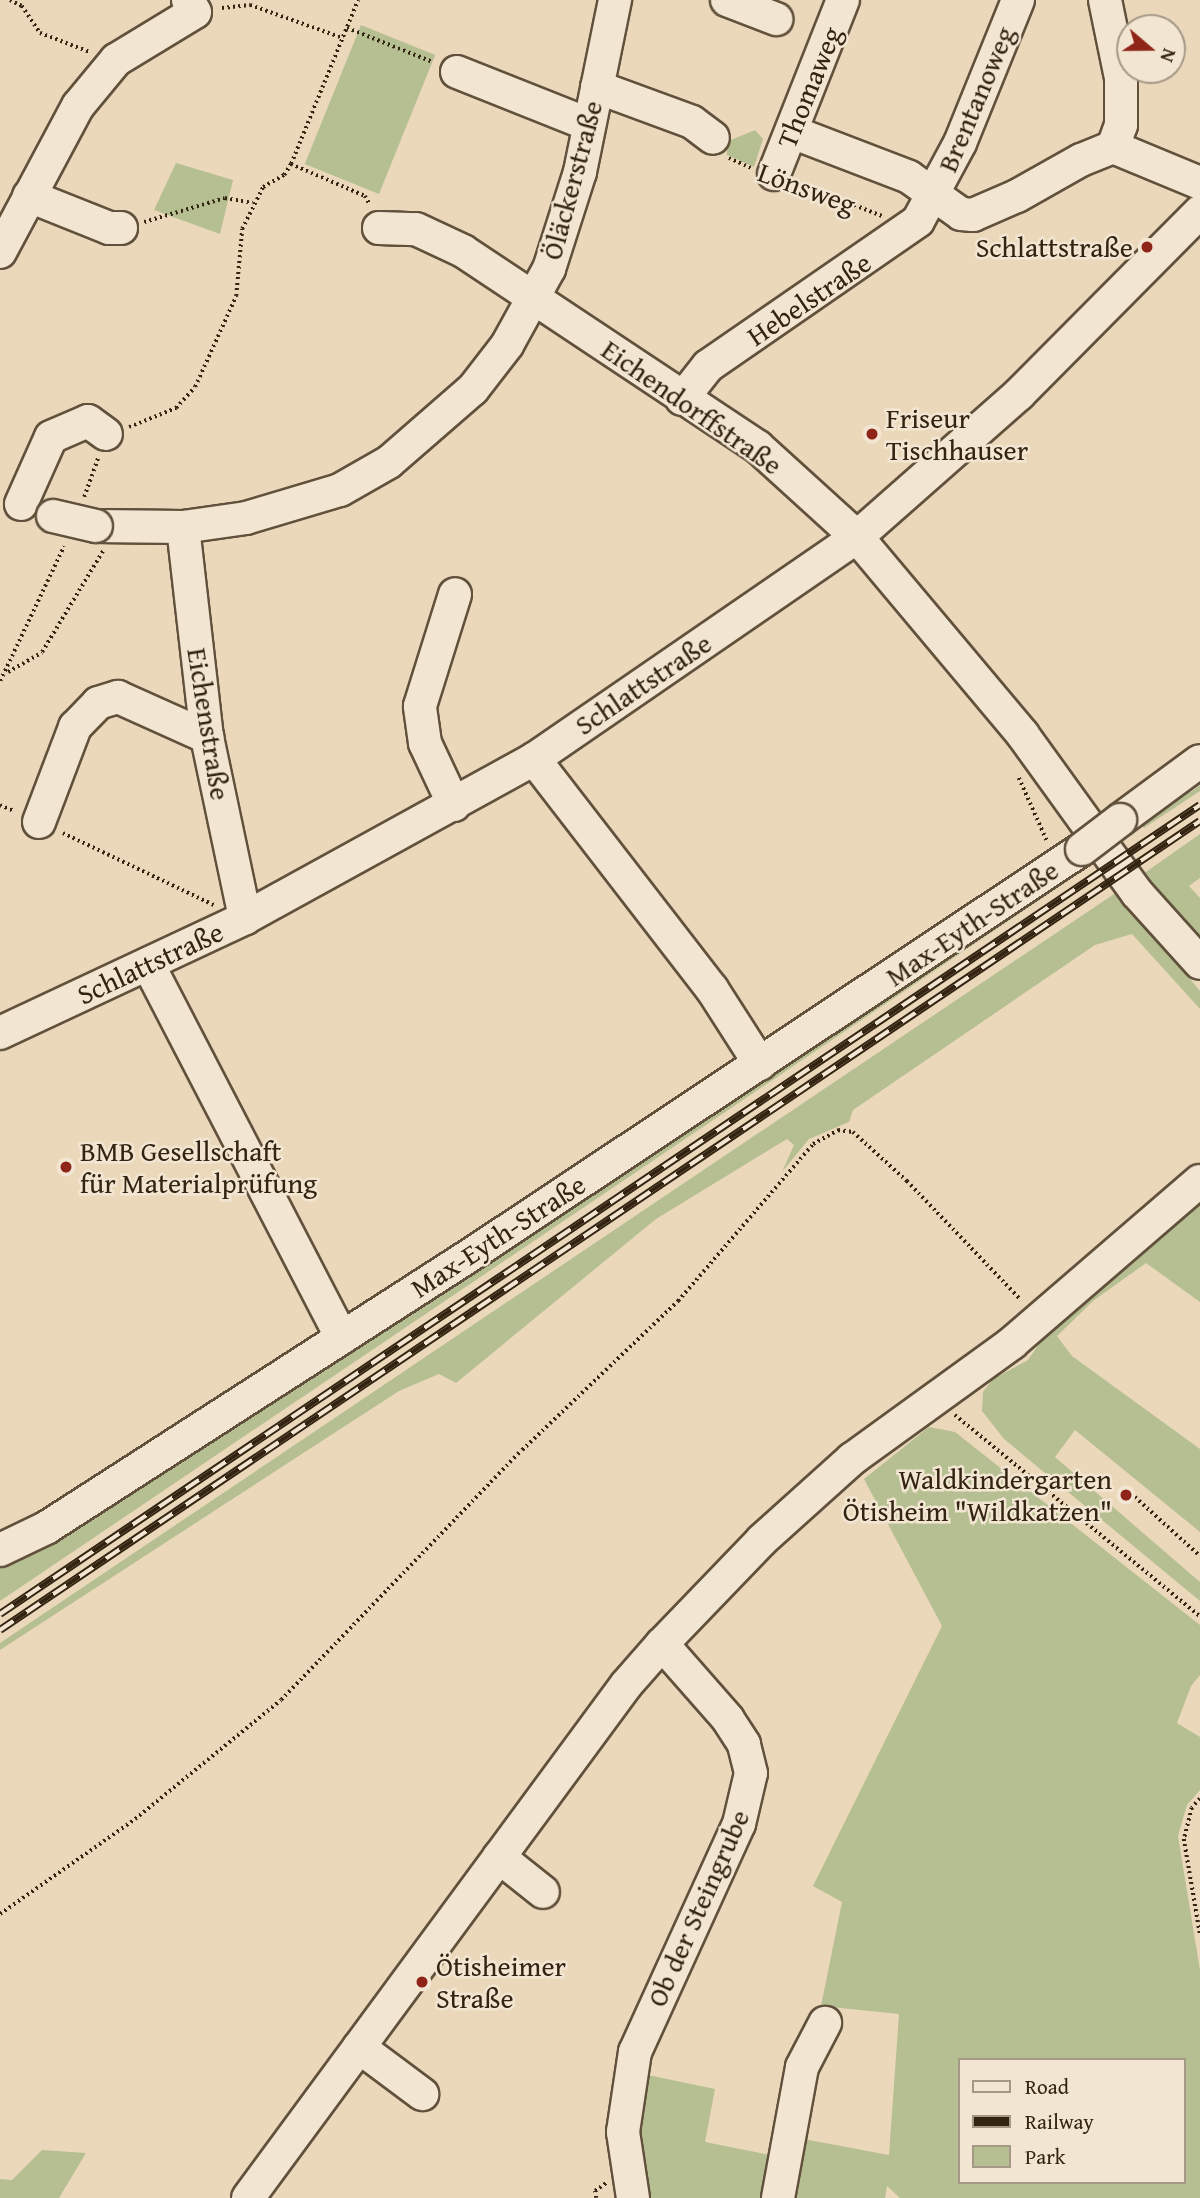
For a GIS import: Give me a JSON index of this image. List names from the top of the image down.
{
  "streets": {
    "street": [
      "Thomaweg",
      "Brentanoweg",
      "Öläckerstraße",
      "Hebelstraße",
      "Eichendorffstraße",
      "Schlattstraße",
      "Eichenstraße",
      "Max-Eyth-Straße",
      "Ob der Steingrube"
    ],
    "path": ["Lönsweg"]
  },
  "crossings": [
    ["Thomaweg", "Lönsweg"],
    ["Brentanoweg", "Hebelstraße"],
    ["Öläckerstraße", "Eichendorffstraße"],
    ["Öläckerstraße", "Eichenstraße"],
    ["Lönsweg", "Hebelstraße"],
    ["Hebelstraße", "Eichendorffstraße"],
    ["Eichendorffstraße", "Schlattstraße"],
    ["Eichendorffstraße", "Max-Eyth-Straße"],
    ["Schlattstraße", "Eichenstraße"]
  ],
  "places": [
    "Schlattstraße",
    "Friseur Tischhauser",
    "BMB Gesellschaft für Materialprüfung",
    "Waldkindergarten Ötisheim \"Wildkatzen\"",
    "Ötisheimer Straße"
  ],
  "legend": ["Road", "Railway", "Park"],
  "north": "right"
}
